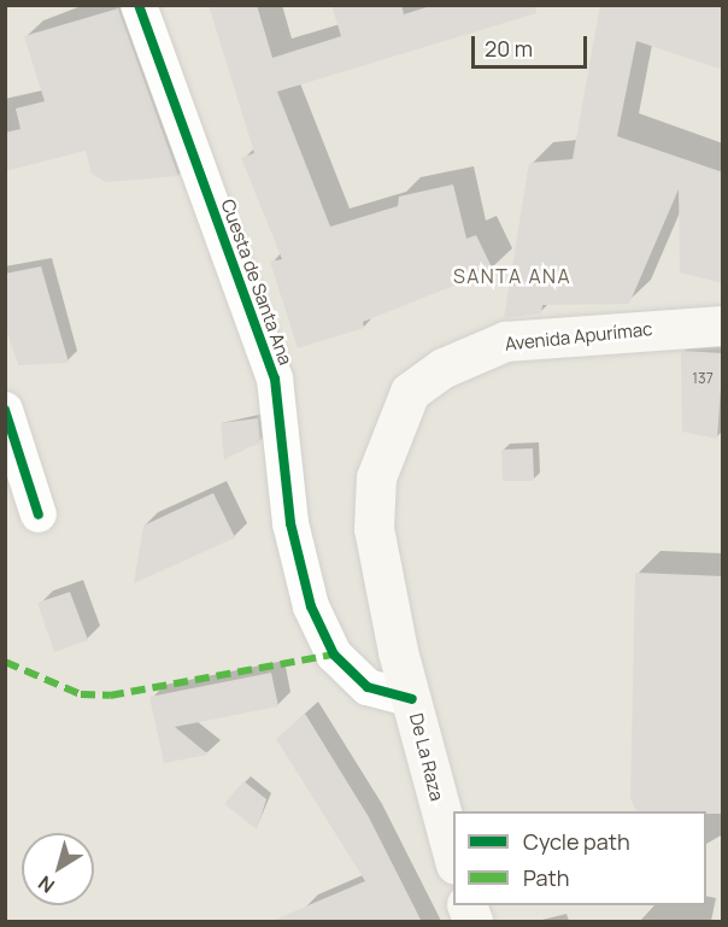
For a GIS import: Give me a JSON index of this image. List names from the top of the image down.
{
  "streets": {
    "main road": ["Avenida Apurímac", "De La Raza"],
    "street": ["Cuesta de Santa Ana"]
  },
  "crossings": [
    ["Cuesta de Santa Ana", "De La Raza"],
    ["Avenida Apurímac", "De La Raza"]
  ],
  "districts": ["SANTA ANA"],
  "house_numbers": ["137"],
  "legend": ["Cycle path", "Path"],
  "scale_bar": "20 m",
  "north": "bottom left"
}
